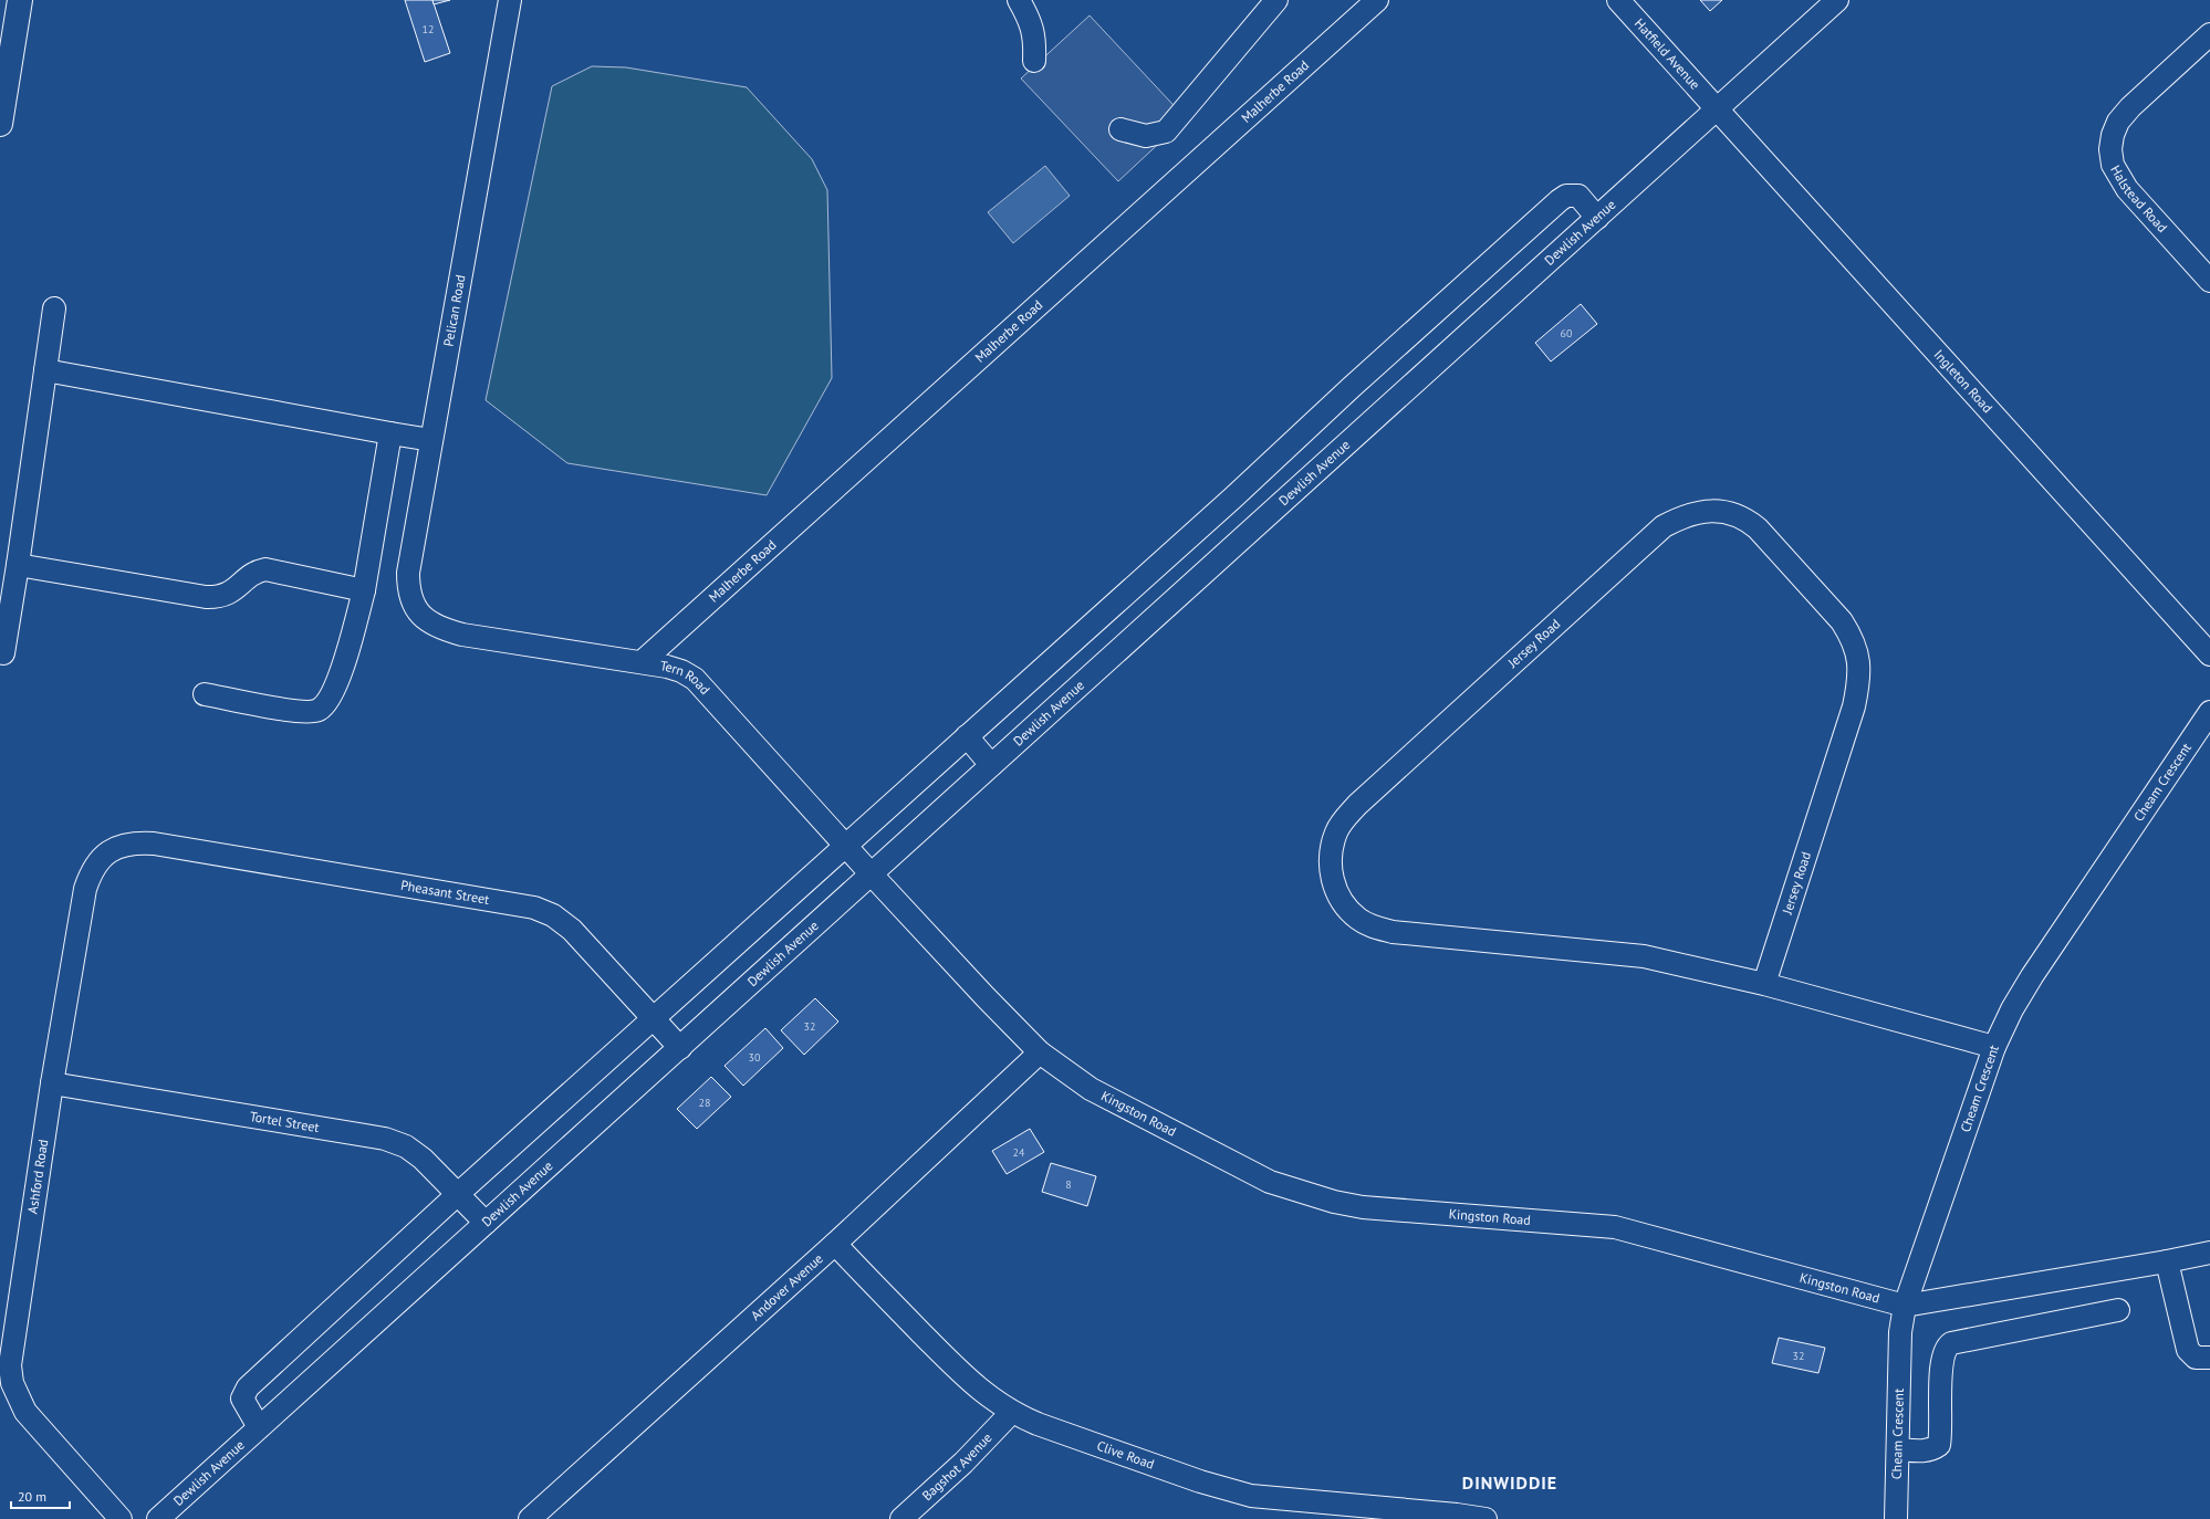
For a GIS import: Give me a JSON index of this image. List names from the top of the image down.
{
  "streets": {
    "street": [
      "Hatfield Avenue",
      "Malherbe Road",
      "Halstead Road",
      "Dewlish Avenue",
      "Pelican Road",
      "Ingleton Road",
      "Jersey Road",
      "Tern Road",
      "Cheam Crescent",
      "Pheasant Street",
      "Kingston Road",
      "Tortel Street",
      "Ashford Road",
      "Andover Avenue",
      "Clive Road",
      "Bagshot Avenue"
    ]
  },
  "crossings": [
    ["Hatfield Avenue", "Dewlish Avenue"],
    ["Hatfield Avenue", "Ingleton Road"],
    ["Malherbe Road", "Tern Road"],
    ["Dewlish Avenue", "Ingleton Road"],
    ["Dewlish Avenue", "Tern Road"],
    ["Dewlish Avenue", "Pheasant Street"],
    ["Dewlish Avenue", "Kingston Road"],
    ["Dewlish Avenue", "Tortel Street"],
    ["Pelican Road", "Tern Road"],
    ["Jersey Road", "Cheam Crescent"],
    ["Tern Road", "Kingston Road"],
    ["Cheam Crescent", "Kingston Road"],
    ["Pheasant Street", "Ashford Road"],
    ["Kingston Road", "Andover Avenue"],
    ["Tortel Street", "Ashford Road"],
    ["Andover Avenue", "Clive Road"],
    ["Clive Road", "Bagshot Avenue"]
  ],
  "districts": ["DINWIDDIE"],
  "house_numbers": [
    "12",
    "60",
    "32",
    "30",
    "28",
    "24",
    "8",
    "32"
  ],
  "scale_bar": "20 m"
}
